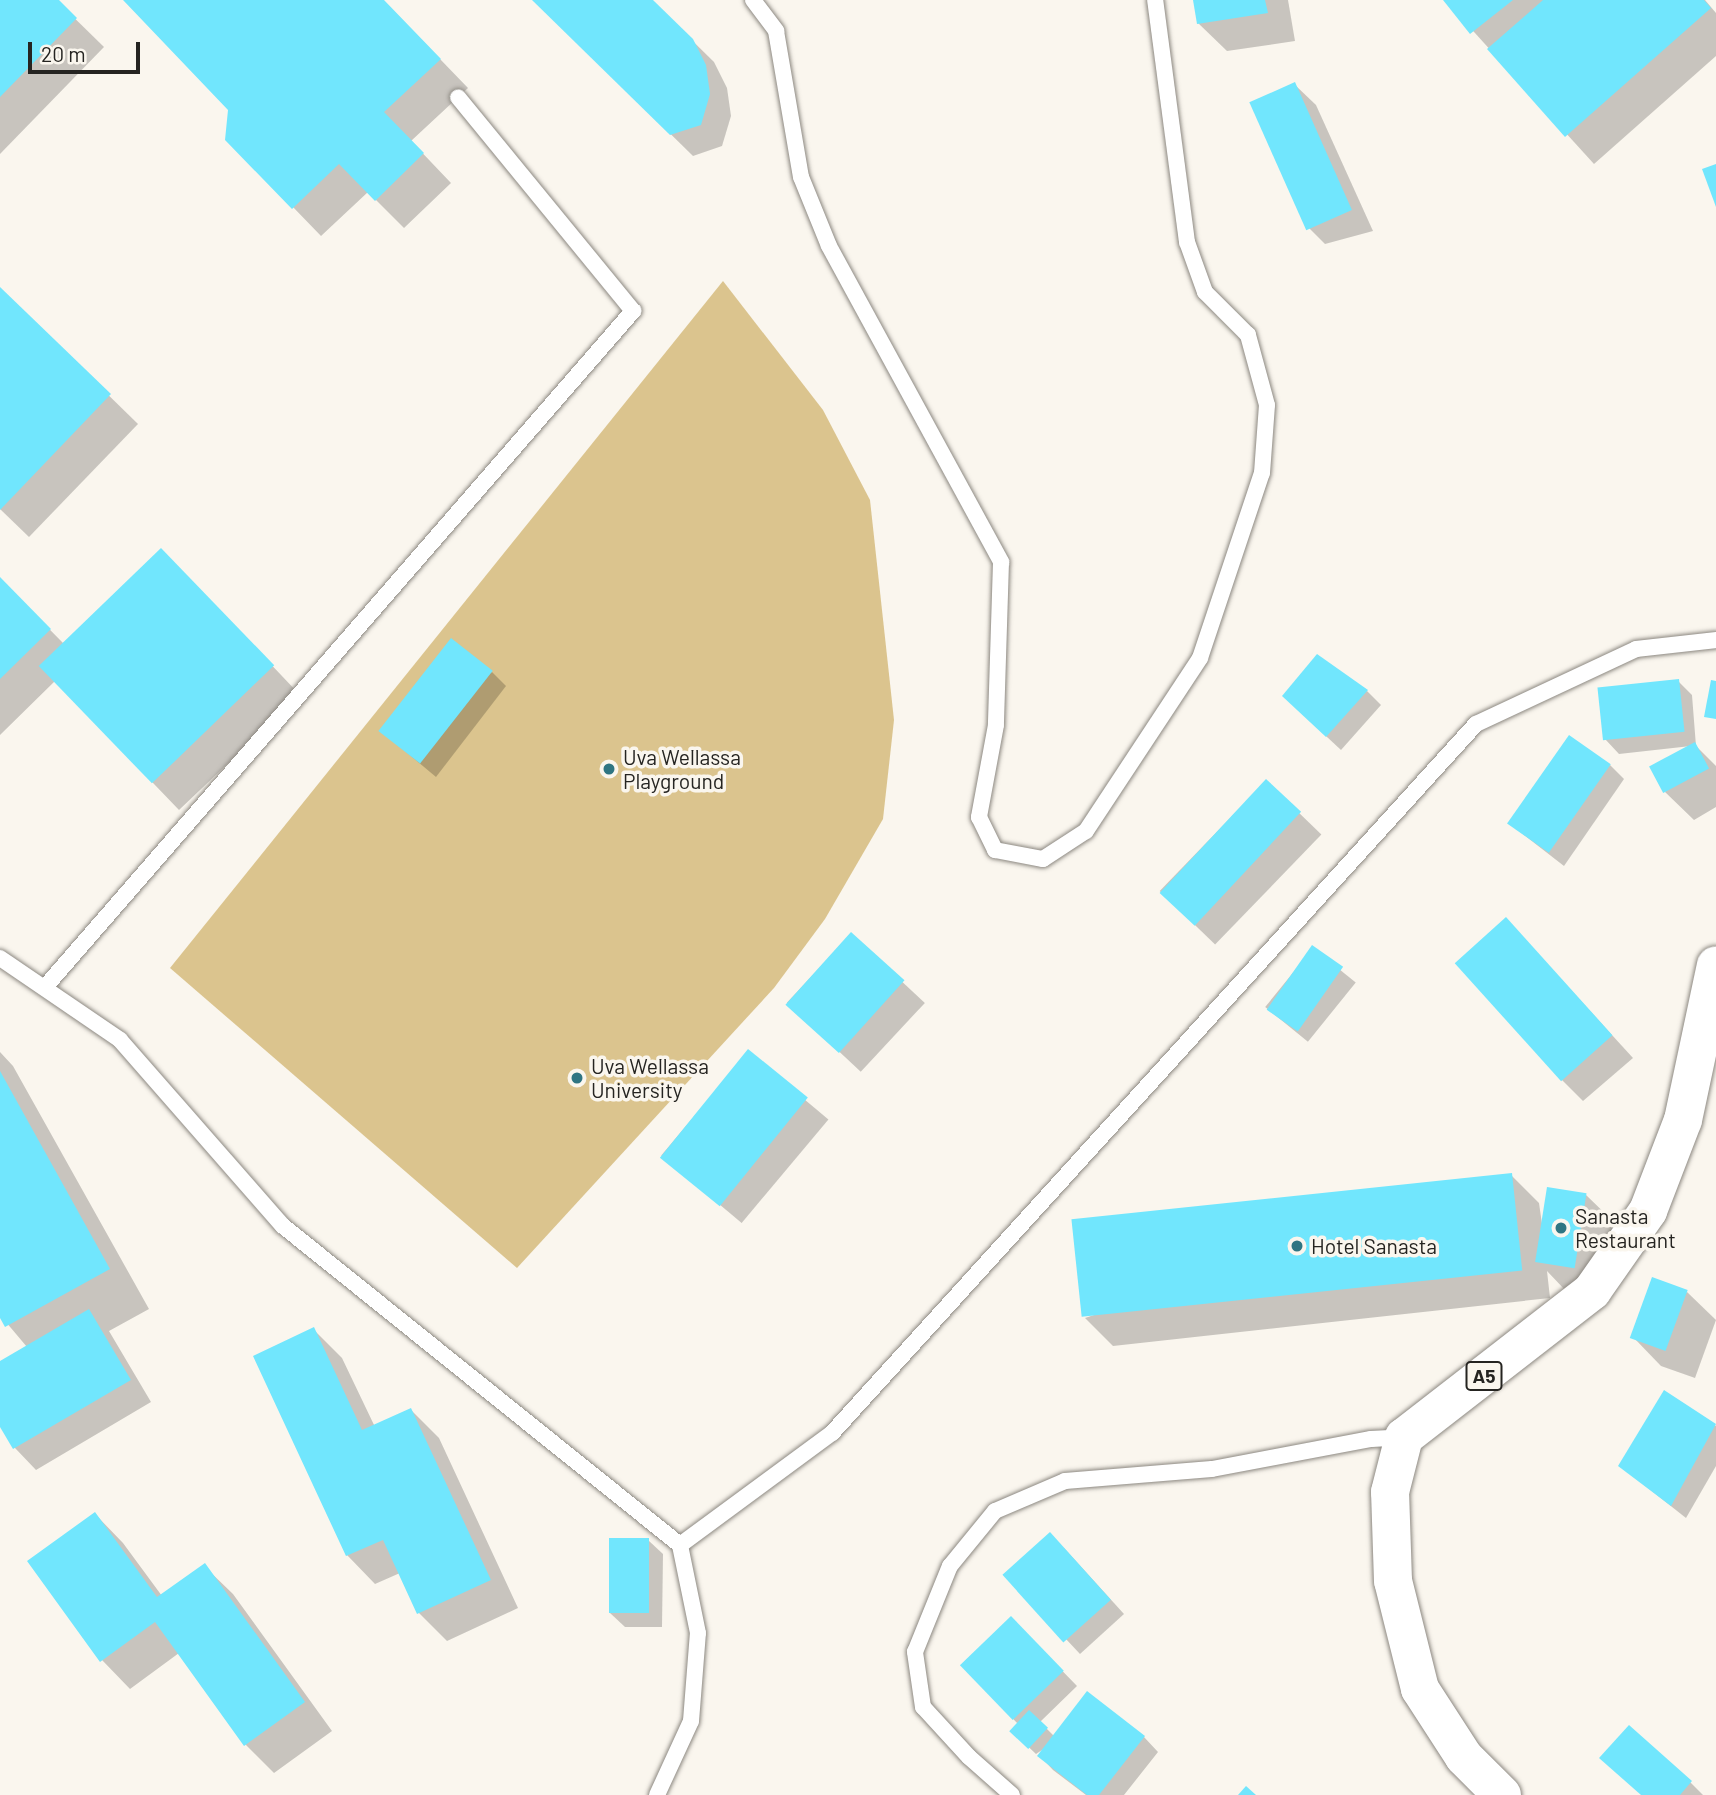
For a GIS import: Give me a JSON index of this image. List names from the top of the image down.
{
  "streets": {
    "highway": ["A5"]
  },
  "places": [
    "Uva Wellassa Playground",
    "Uva Wellassa University",
    "Sanasta Restaurant",
    "Hotel Sanasta"
  ],
  "scale_bar": "20 m"
}
